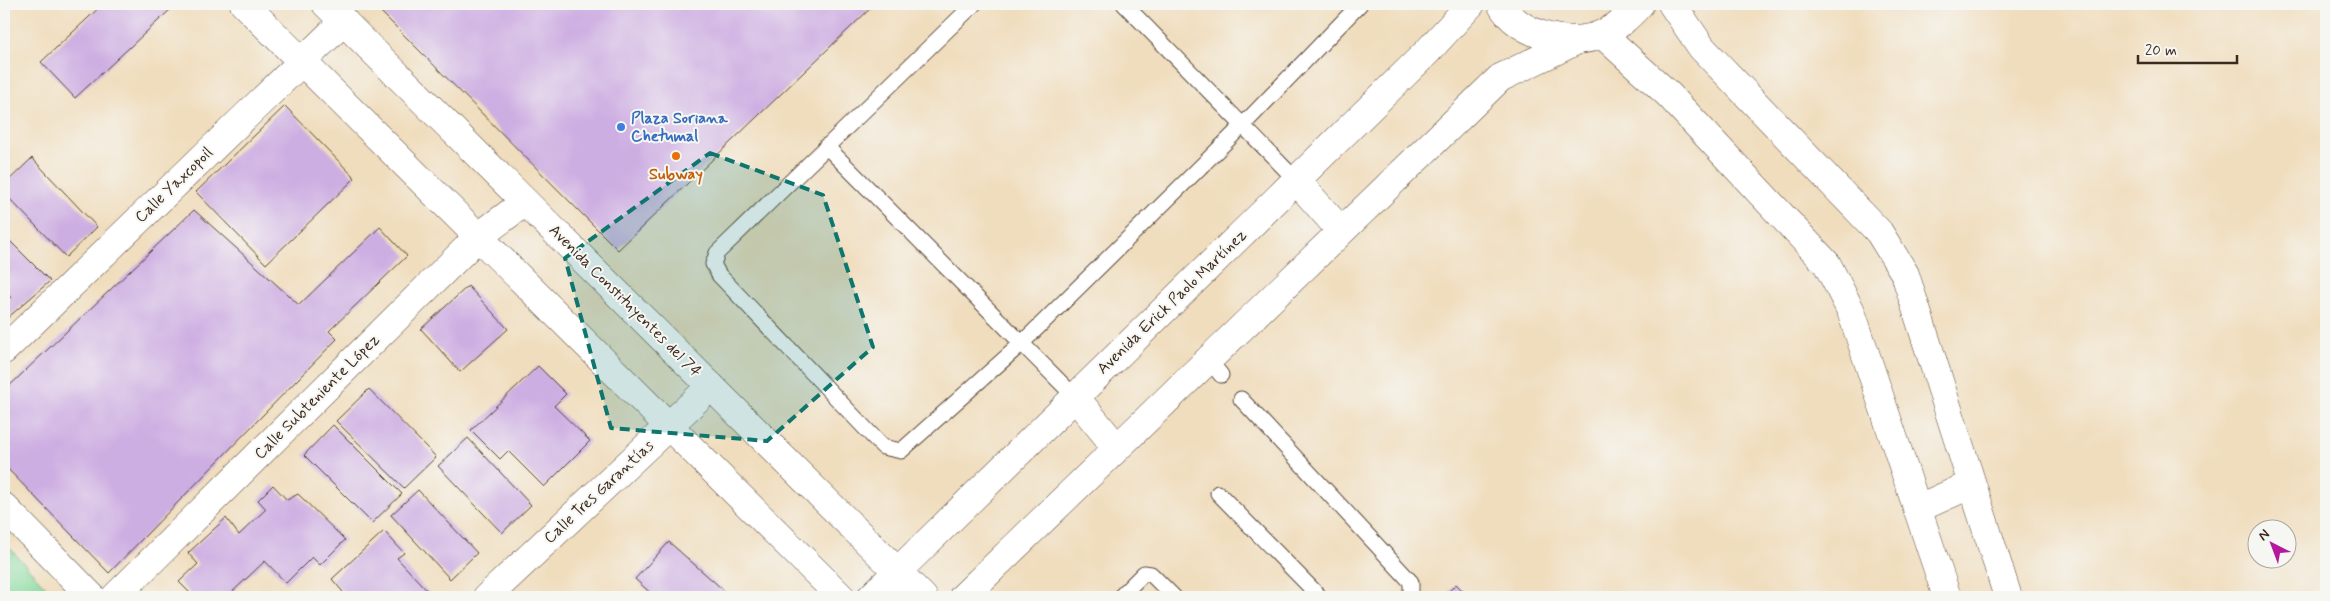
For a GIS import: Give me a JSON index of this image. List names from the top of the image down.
{
  "streets": {
    "street": [
      "Calle Yaxcopoil",
      "Avenida Constituyentes del 74",
      "Avenida Erick Paolo Martínez",
      "Calle Subteniente López",
      "Calle Tres Garantías"
    ]
  },
  "crossings": [
    ["Calle Yaxcopoil", "Avenida Constituyentes del 74"],
    ["Avenida Constituyentes del 74", "Avenida Erick Paolo Martínez"],
    ["Avenida Constituyentes del 74", "Calle Subteniente López"],
    ["Avenida Constituyentes del 74", "Calle Tres Garantías"]
  ],
  "places": ["Plaza Soriana Chetumal", "Subway"],
  "scale_bar": "20 m",
  "north": "top left"
}
